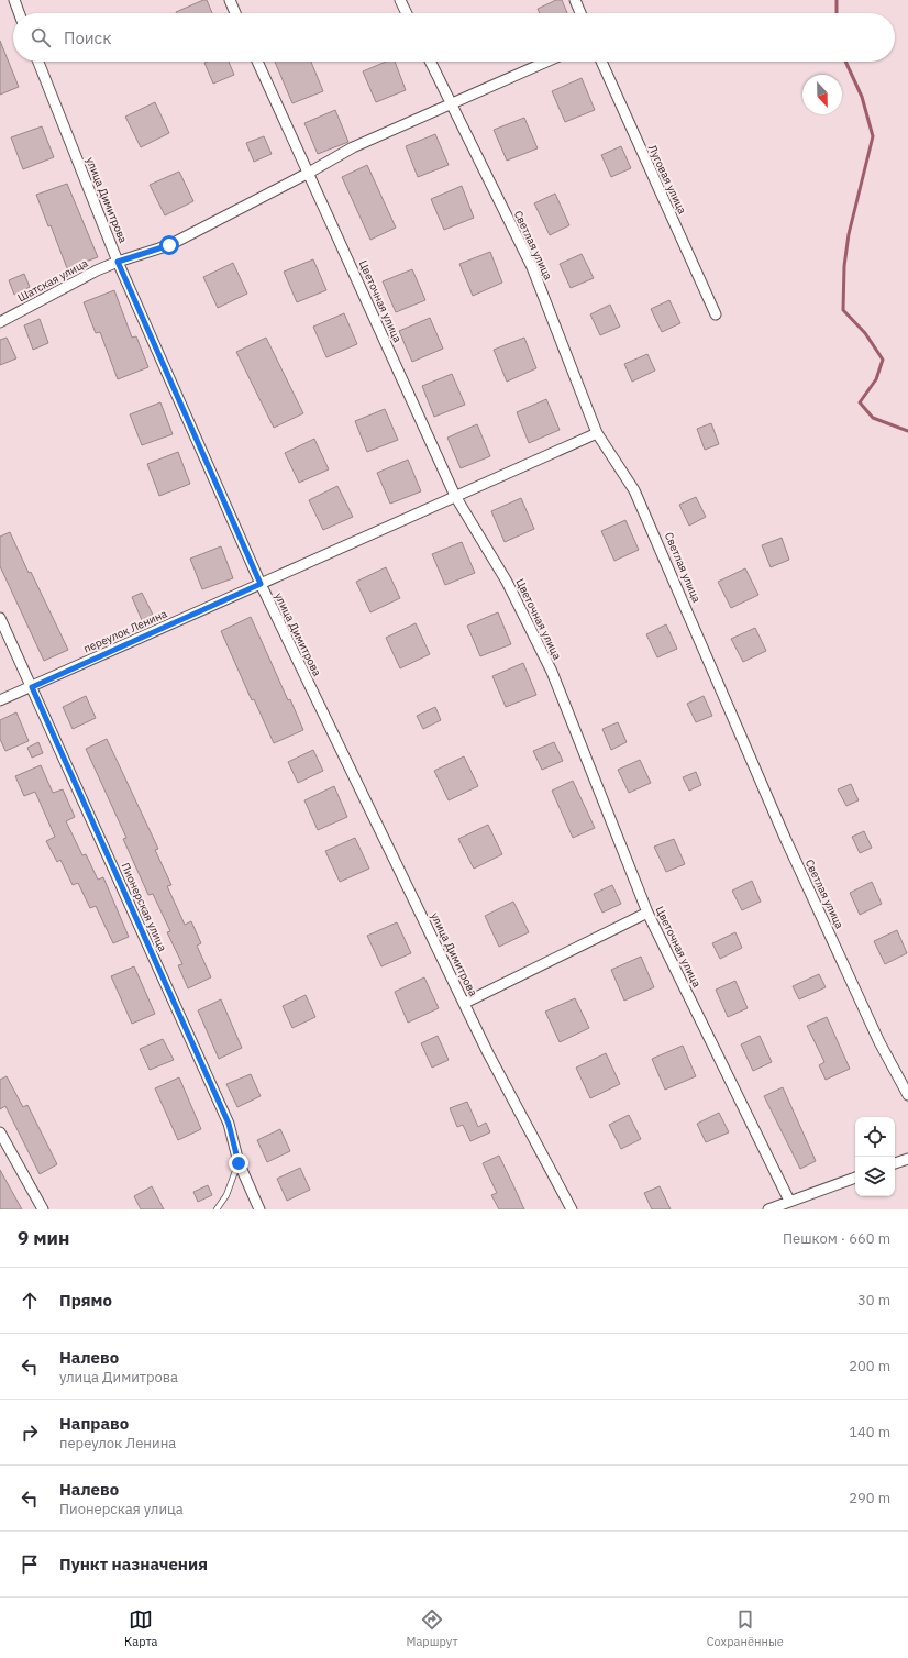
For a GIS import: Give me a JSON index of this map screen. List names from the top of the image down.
{
  "streets": {
    "street": [
      "Луговая улица",
      "улица Димитрова",
      "Светлая улица",
      "Шатская улица",
      "Цветочная улица",
      "переулок Ленина",
      "Пионерская улица"
    ]
  },
  "crossings": [
    ["улица Димитрова", "Шатская улица"],
    ["улица Димитрова", "переулок Ленина"],
    ["Светлая улица", "Шатская улица"],
    ["Светлая улица", "переулок Ленина"],
    ["Шатская улица", "Цветочная улица"],
    ["Цветочная улица", "переулок Ленина"],
    ["переулок Ленина", "Пионерская улица"]
  ],
  "north": "bottom",
  "page": {
    "search": "Поиск",
    "heading": ["9 мин", "Пешком · 660 m"],
    "list": [
      ["Прямо", "30 m"],
      ["Налево", "улица Димитрова", "200 m"],
      ["Направо", "переулок Ленина", "140 m"],
      ["Налево", "Пионерская улица", "290 m"],
      "Пункт назначения"
    ],
    "nav": ["Карта", "Маршрут", "Сохранённые"]
  }
}
